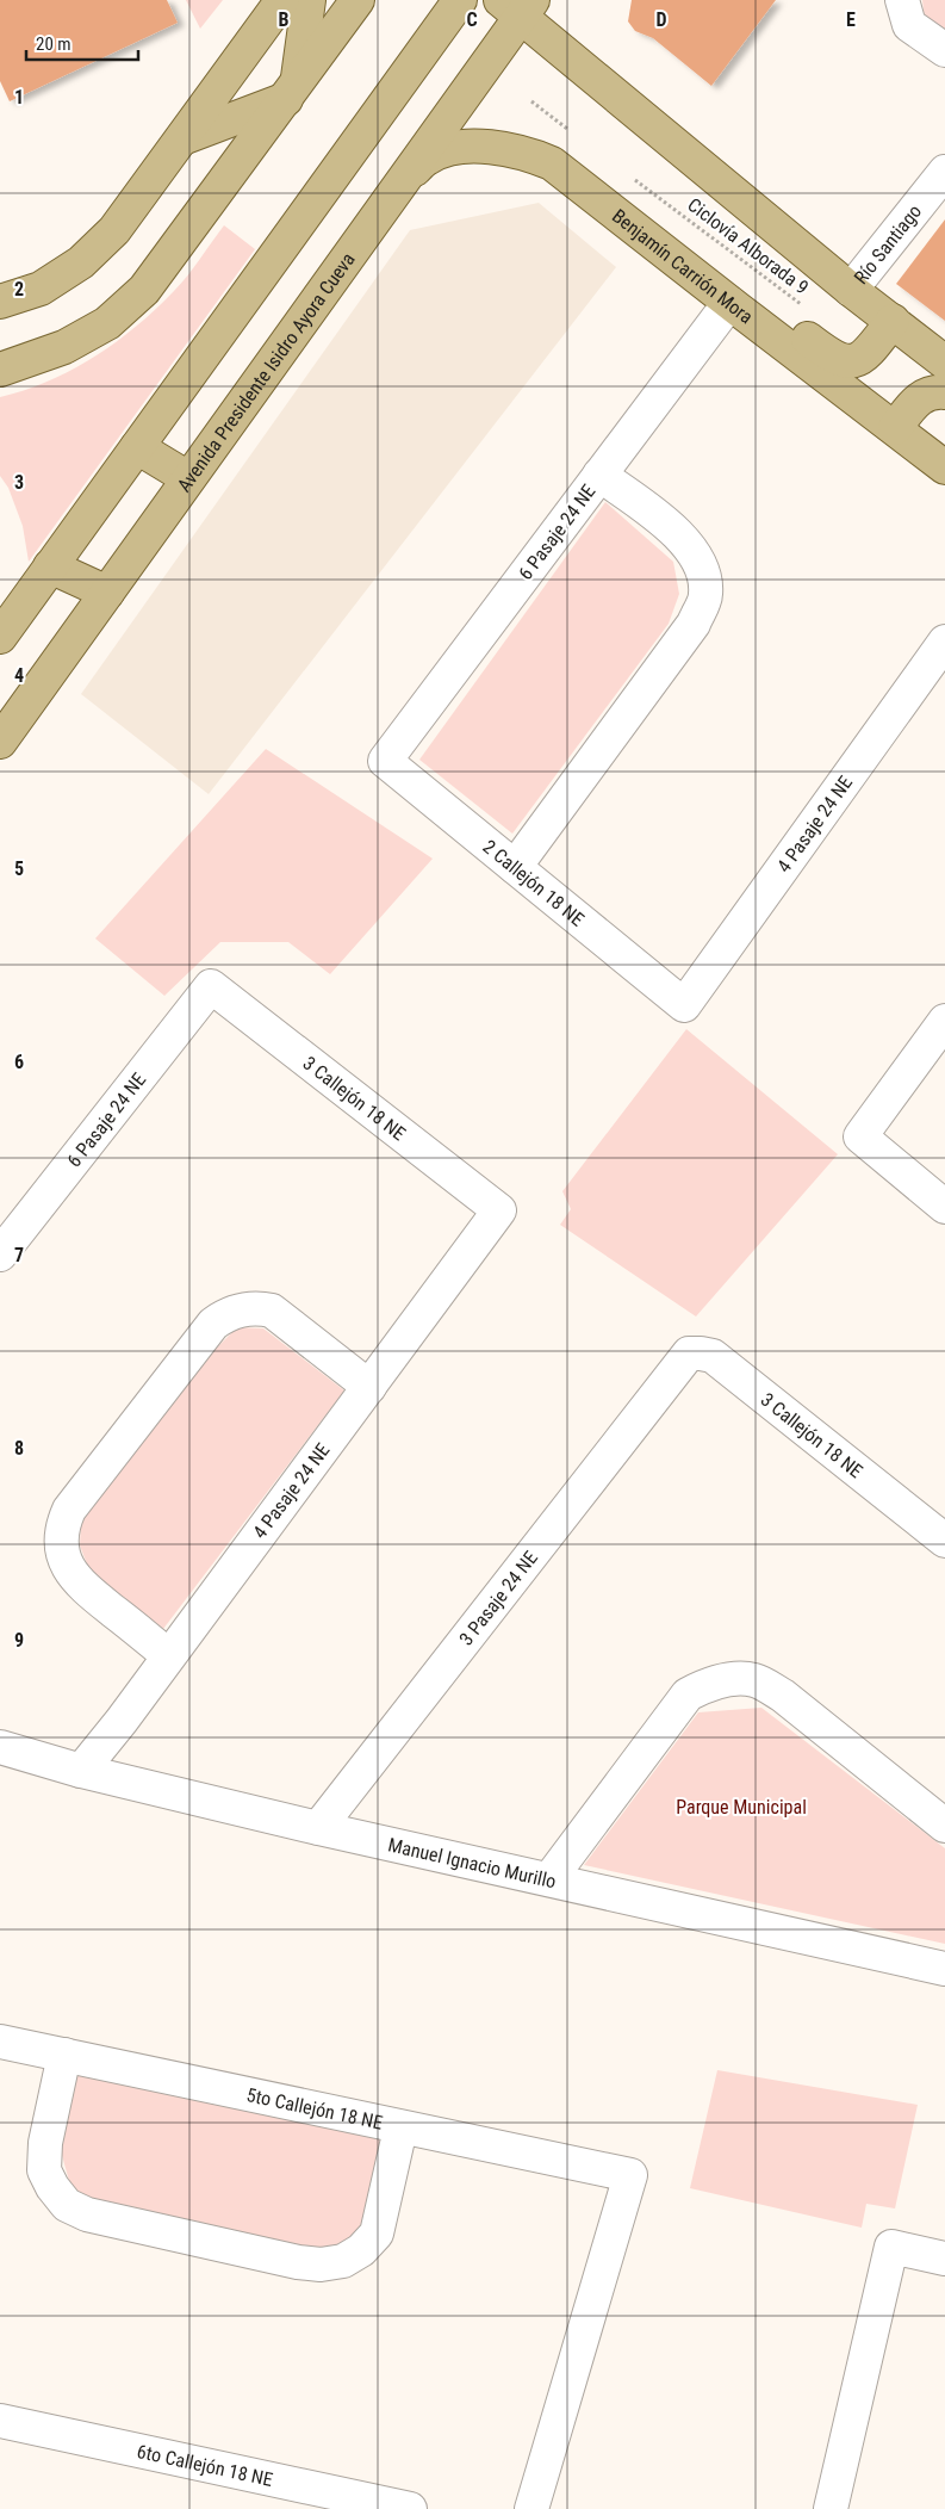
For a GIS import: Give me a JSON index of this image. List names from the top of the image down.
{
  "streets": {
    "main road": ["Benjamín Carrión Mora", "Avenida Presidente Isidro Ayora Cueva"],
    "street": [
      "Río Santiago",
      "6 Pasaje 24 NE",
      "4 Pasaje 24 NE",
      "2 Callejón 18 NE",
      "3 Callejón 18 NE",
      "3 Pasaje 24 NE",
      "Manuel Ignacio Murillo",
      "5to Callejón 18 NE",
      "6to Callejón 18 NE"
    ],
    "path": ["Ciclovía Alborada 9"]
  },
  "crossings": [
    ["Benjamín Carrión Mora", "Avenida Presidente Isidro Ayora Cueva"],
    ["Benjamín Carrión Mora", "6 Pasaje 24 NE"],
    ["6 Pasaje 24 NE", "2 Callejón 18 NE"],
    ["6 Pasaje 24 NE", "3 Callejón 18 NE"],
    ["4 Pasaje 24 NE", "2 Callejón 18 NE"],
    ["4 Pasaje 24 NE", "3 Callejón 18 NE"],
    ["4 Pasaje 24 NE", "Manuel Ignacio Murillo"],
    ["3 Callejón 18 NE", "3 Pasaje 24 NE"],
    ["3 Pasaje 24 NE", "Manuel Ignacio Murillo"]
  ],
  "parks": ["Parque Municipal"],
  "scale_bar": "20 m",
  "grid": {
    "columns": [
      "B",
      "C",
      "D",
      "E"
    ],
    "rows": [
      "1",
      "2",
      "3",
      "4",
      "5",
      "6",
      "7",
      "8",
      "9"
    ]
  }
}
